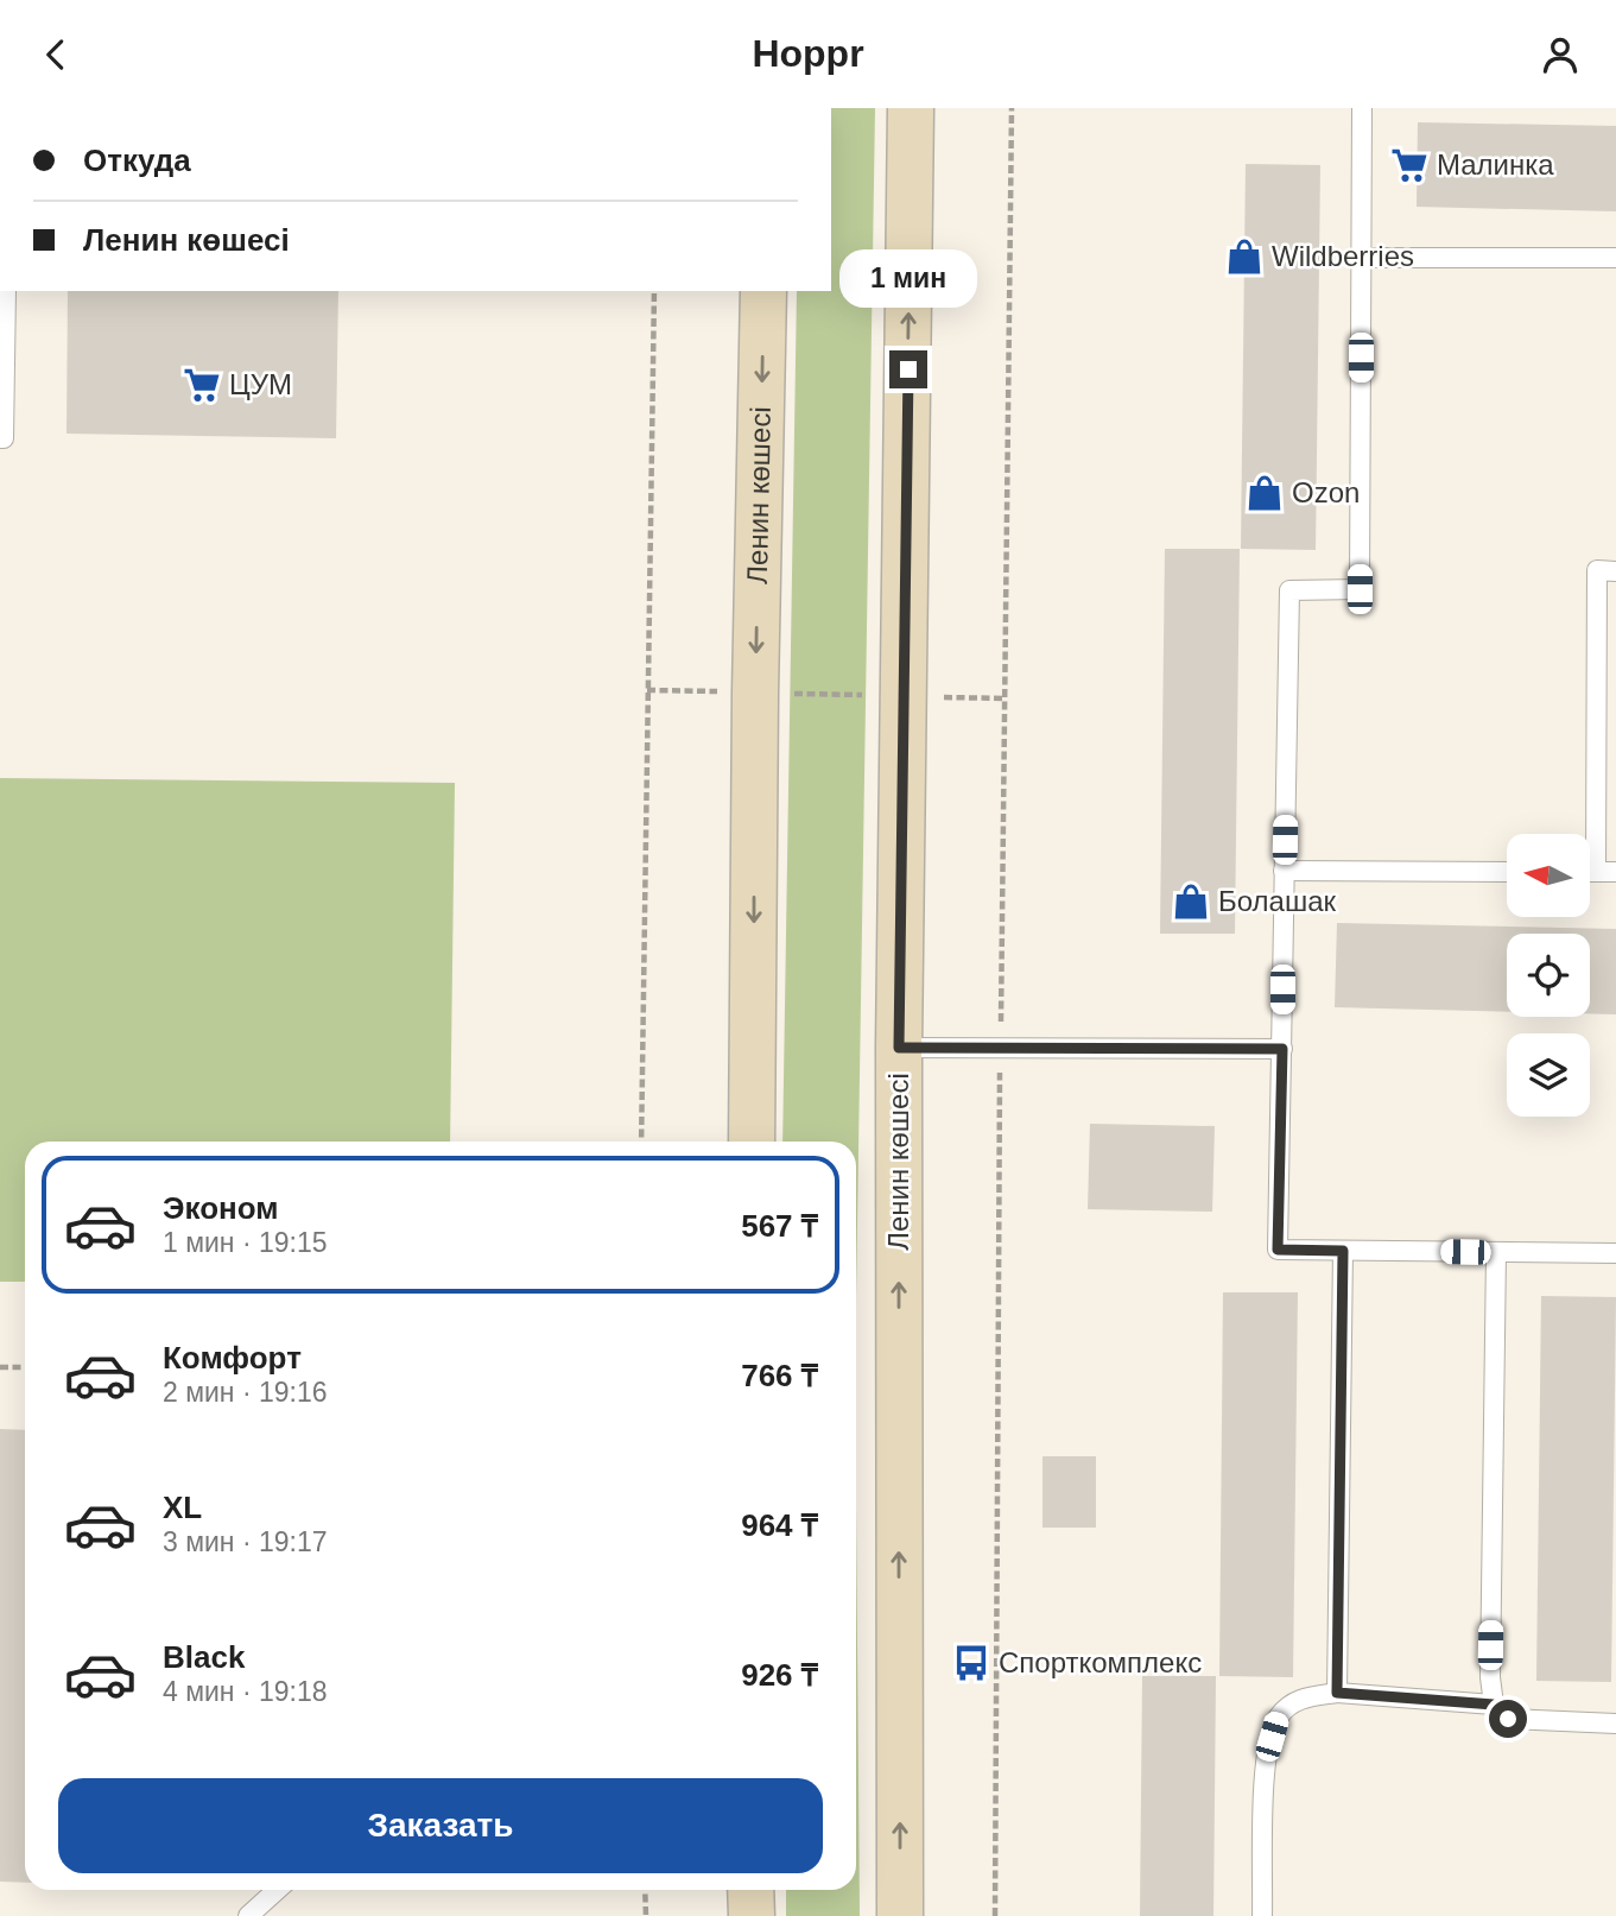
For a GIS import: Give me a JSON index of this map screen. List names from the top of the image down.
{
  "streets": {
    "main road": ["Ленин көшесі"]
  },
  "places": {
    "supermarket": ["Малинка", "ЦУМ"],
    "shop": ["Wildberries", "Ozon", "Болашак"],
    "bus stop": ["Спорткомплекс"]
  },
  "north": "left",
  "page": {
    "header": "Hoppr",
    "banner": ["Откуда", "Ленин көшесі"],
    "bubble": "1 мин",
    "list": [
      {
        "name": "Эконом",
        "note": "1 мин · 19:15",
        "value": "567 ₸"
      },
      {
        "name": "Комфорт",
        "note": "2 мин · 19:16",
        "value": "766 ₸"
      },
      {
        "name": "XL",
        "note": "3 мин · 19:17",
        "value": "964 ₸"
      },
      {
        "name": "Black",
        "note": "4 мин · 19:18",
        "value": "926 ₸"
      }
    ],
    "buttons": "Заказать"
  }
}
